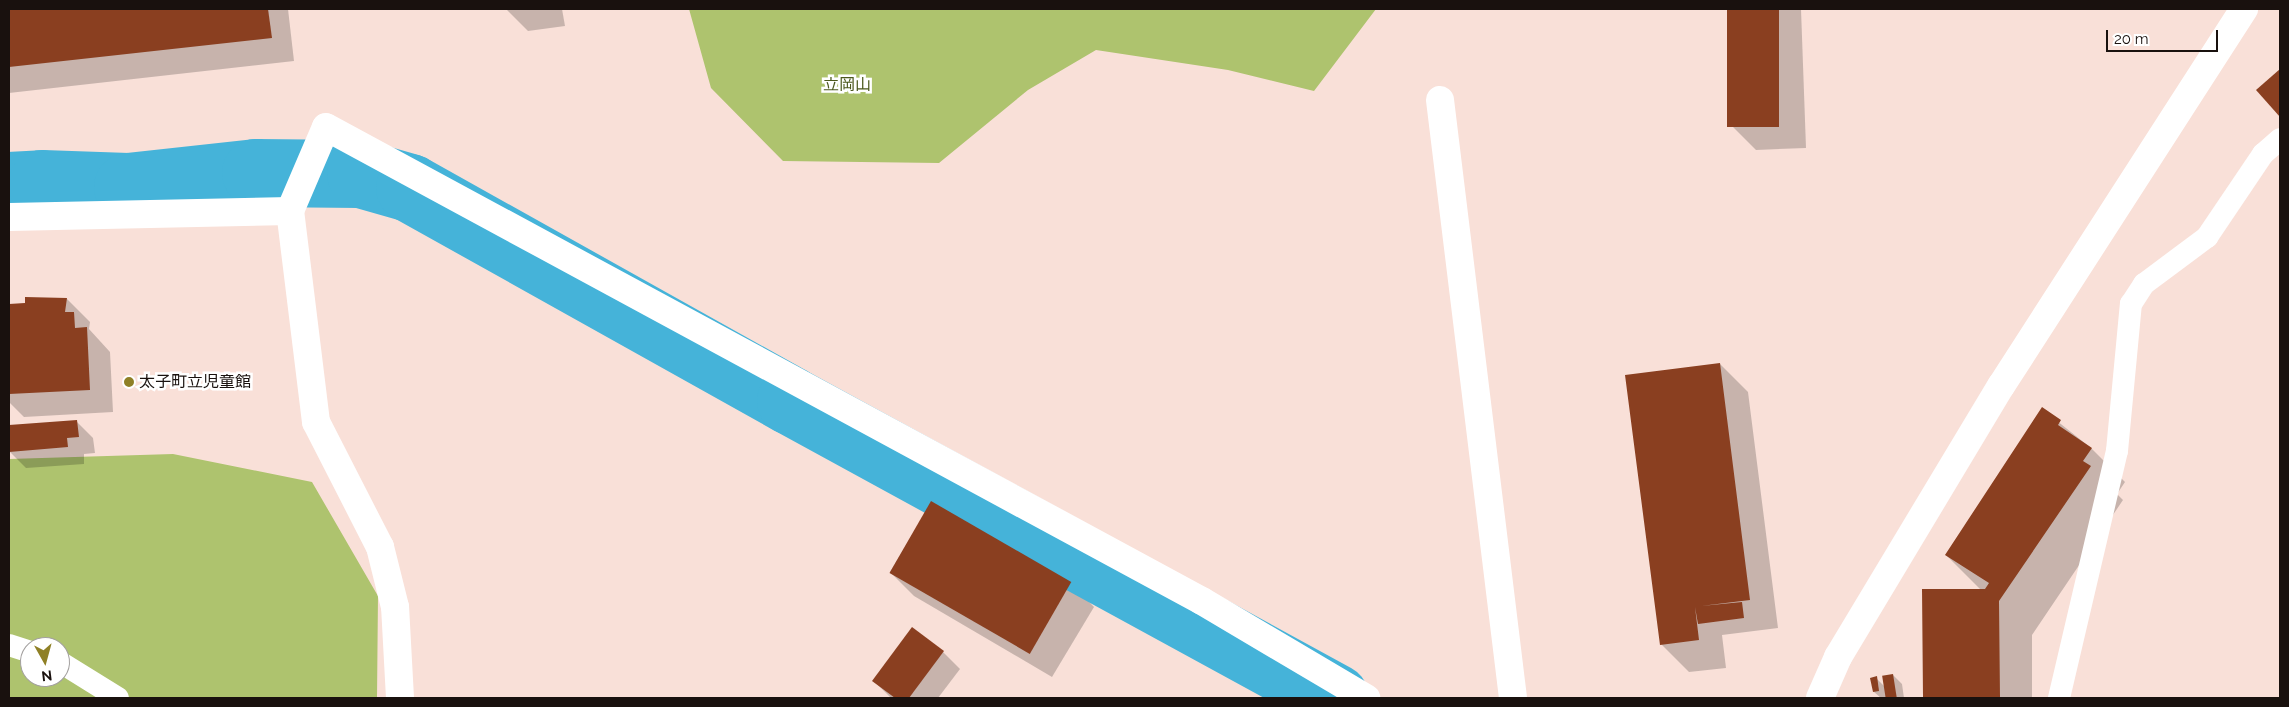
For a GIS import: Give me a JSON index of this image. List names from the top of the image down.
{
  "parks": ["立岡山"],
  "places": ["太子町立児童館"],
  "scale_bar": "20 m",
  "north": "bottom"
}
